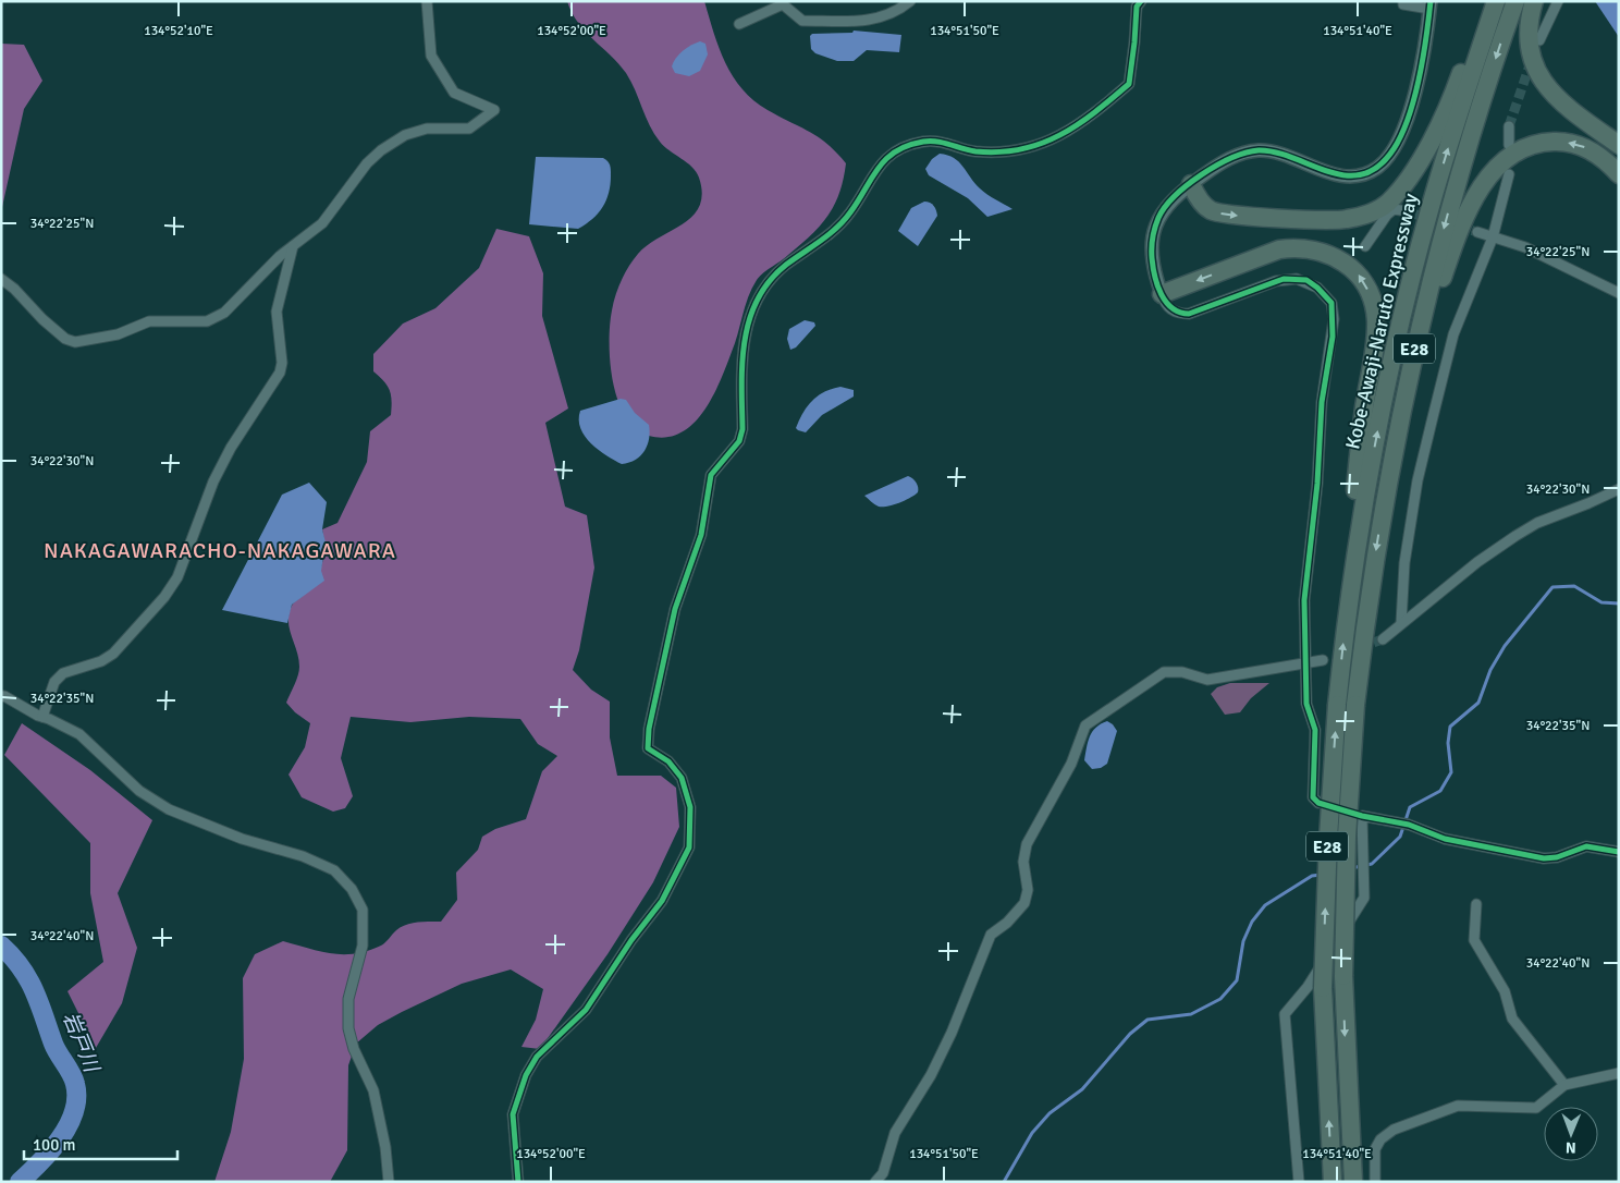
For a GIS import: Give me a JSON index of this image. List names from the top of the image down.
{
  "streets": {
    "highway": ["Kobe-Awaji-Naruto Expressway", "E28"]
  },
  "districts": ["NAKAGAWARACHO-NAKAGAWARA"],
  "water": ["岩戸川"],
  "scale_bar": "100 m",
  "north": "bottom",
  "coordinates": [
    "134°52'10\"E",
    "134°52'00\"E",
    "134°51'50\"E",
    "134°51'40\"E",
    "34°22'25\"N",
    "34°22'30\"N",
    "34°22'35\"N",
    "34°22'40\"N"
  ]
}
